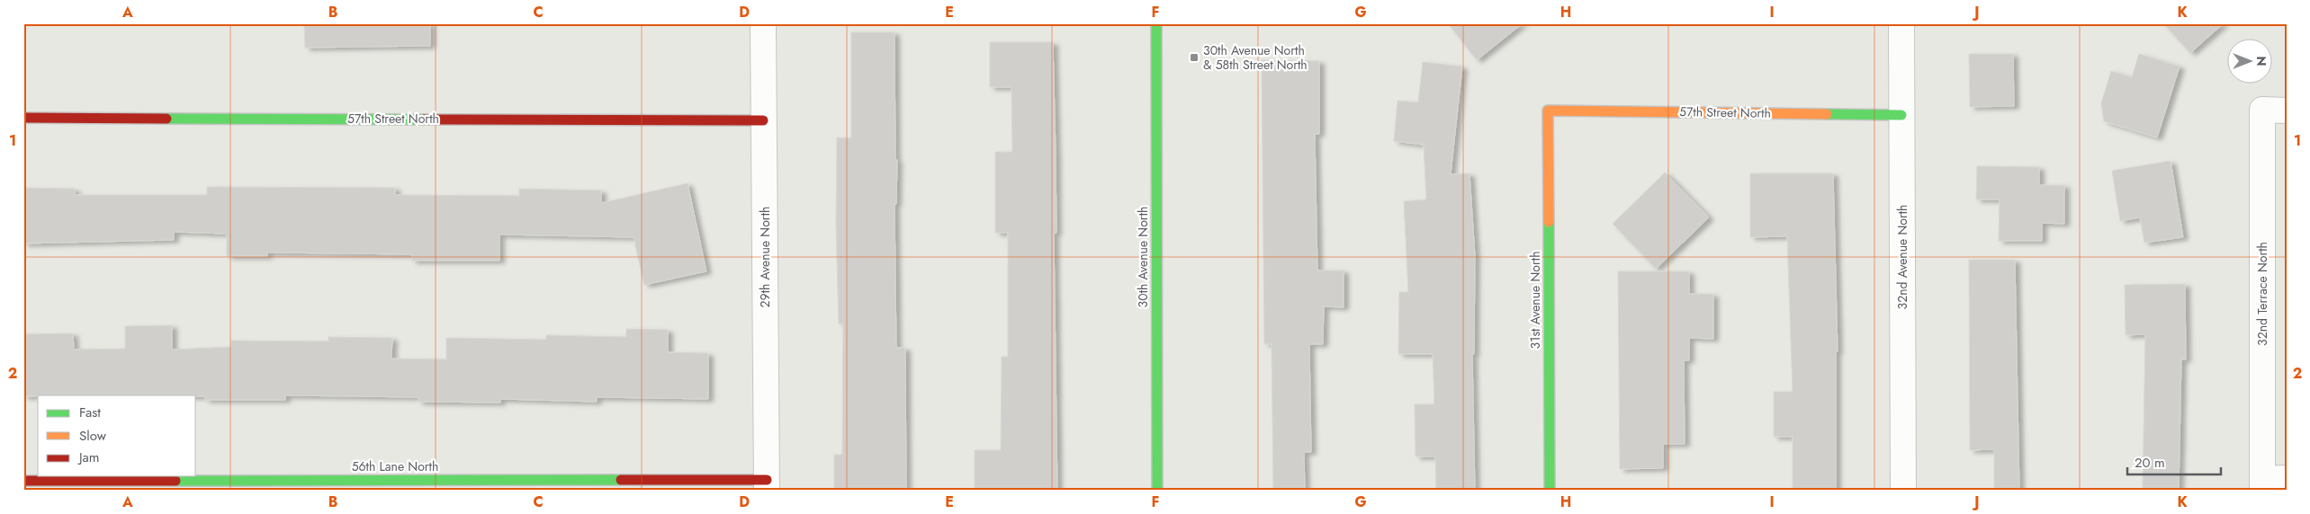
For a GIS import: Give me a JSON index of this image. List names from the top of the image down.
{
  "streets": {
    "street": [
      "57th Street North",
      "29th Avenue North",
      "30th Avenue North",
      "32nd Avenue North",
      "32nd Terrace North",
      "31st Avenue North",
      "56th Lane North"
    ]
  },
  "crossings": [
    ["57th Street North", "29th Avenue North"],
    ["57th Street North", "32nd Avenue North"],
    ["57th Street North", "31st Avenue North"],
    ["29th Avenue North", "56th Lane North"]
  ],
  "places": {
    "transit": ["30th Avenue North & 58th Street North"]
  },
  "legend": ["Fast", "Slow", "Jam"],
  "scale_bar": "20 m",
  "north": "right",
  "grid": {
    "columns": [
      "A",
      "B",
      "C",
      "D",
      "E",
      "F",
      "G",
      "H",
      "I",
      "J",
      "K"
    ],
    "rows": ["1", "2"]
  }
}
